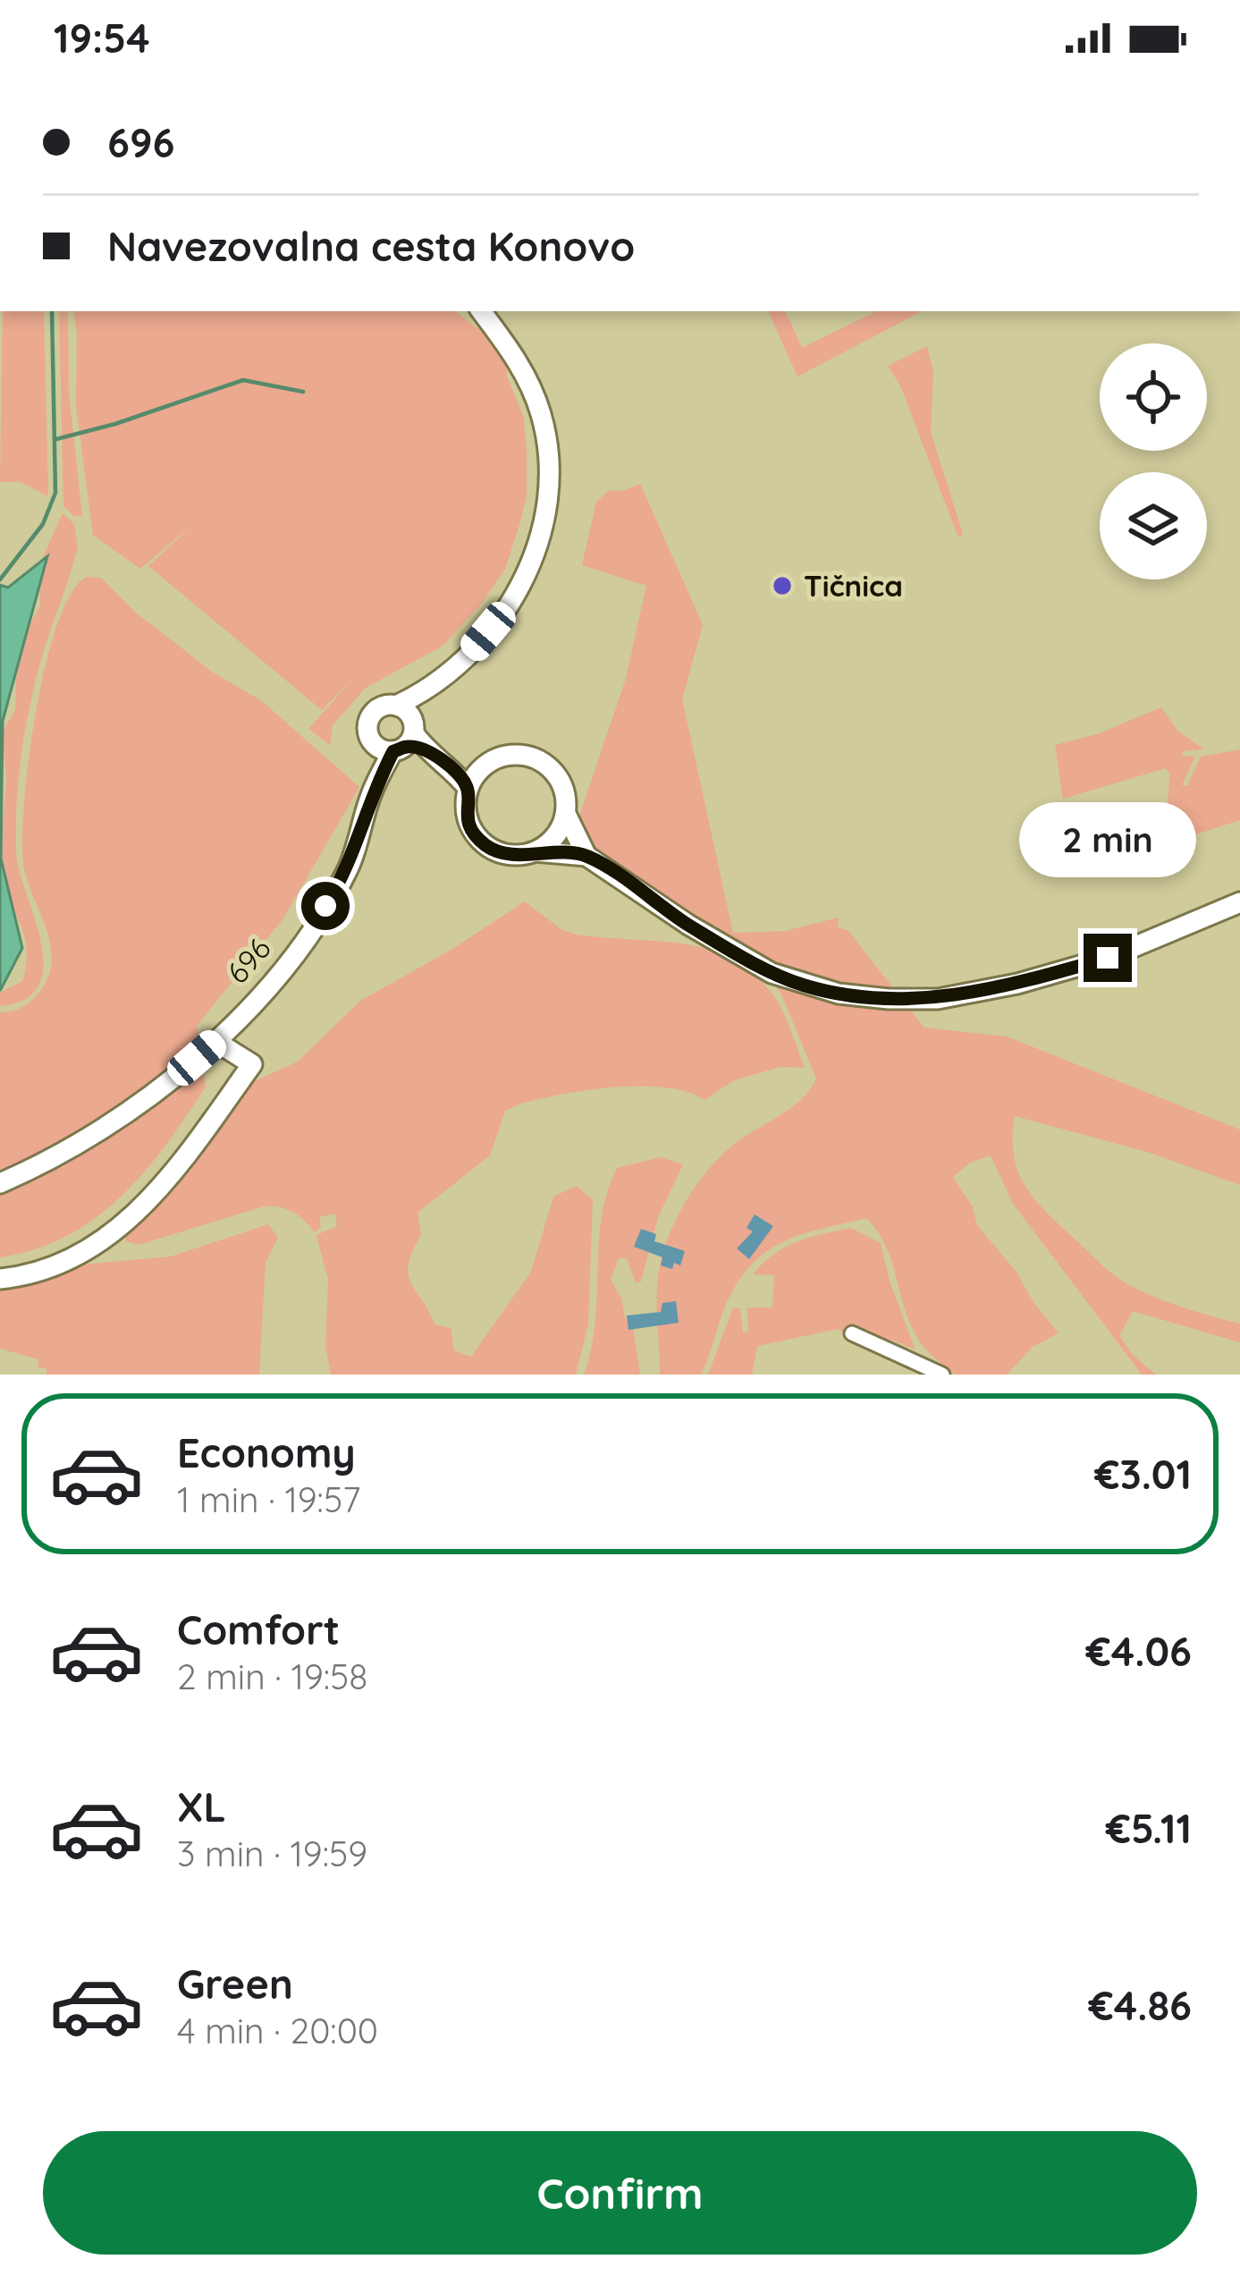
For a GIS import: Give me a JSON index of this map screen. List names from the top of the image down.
{
  "streets": {
    "main road": ["696"]
  },
  "places": ["Tičnica"],
  "page": {
    "status": "19:54",
    "banner": ["696", "Navezovalna cesta Konovo"],
    "bubble": "2 min",
    "list": [
      {
        "name": "Economy",
        "note": "1 min · 19:57",
        "value": "€3.01"
      },
      {
        "name": "Comfort",
        "note": "2 min · 19:58",
        "value": "€4.06"
      },
      {
        "name": "XL",
        "note": "3 min · 19:59",
        "value": "€5.11"
      },
      {
        "name": "Green",
        "note": "4 min · 20:00",
        "value": "€4.86"
      }
    ],
    "buttons": "Confirm"
  }
}
